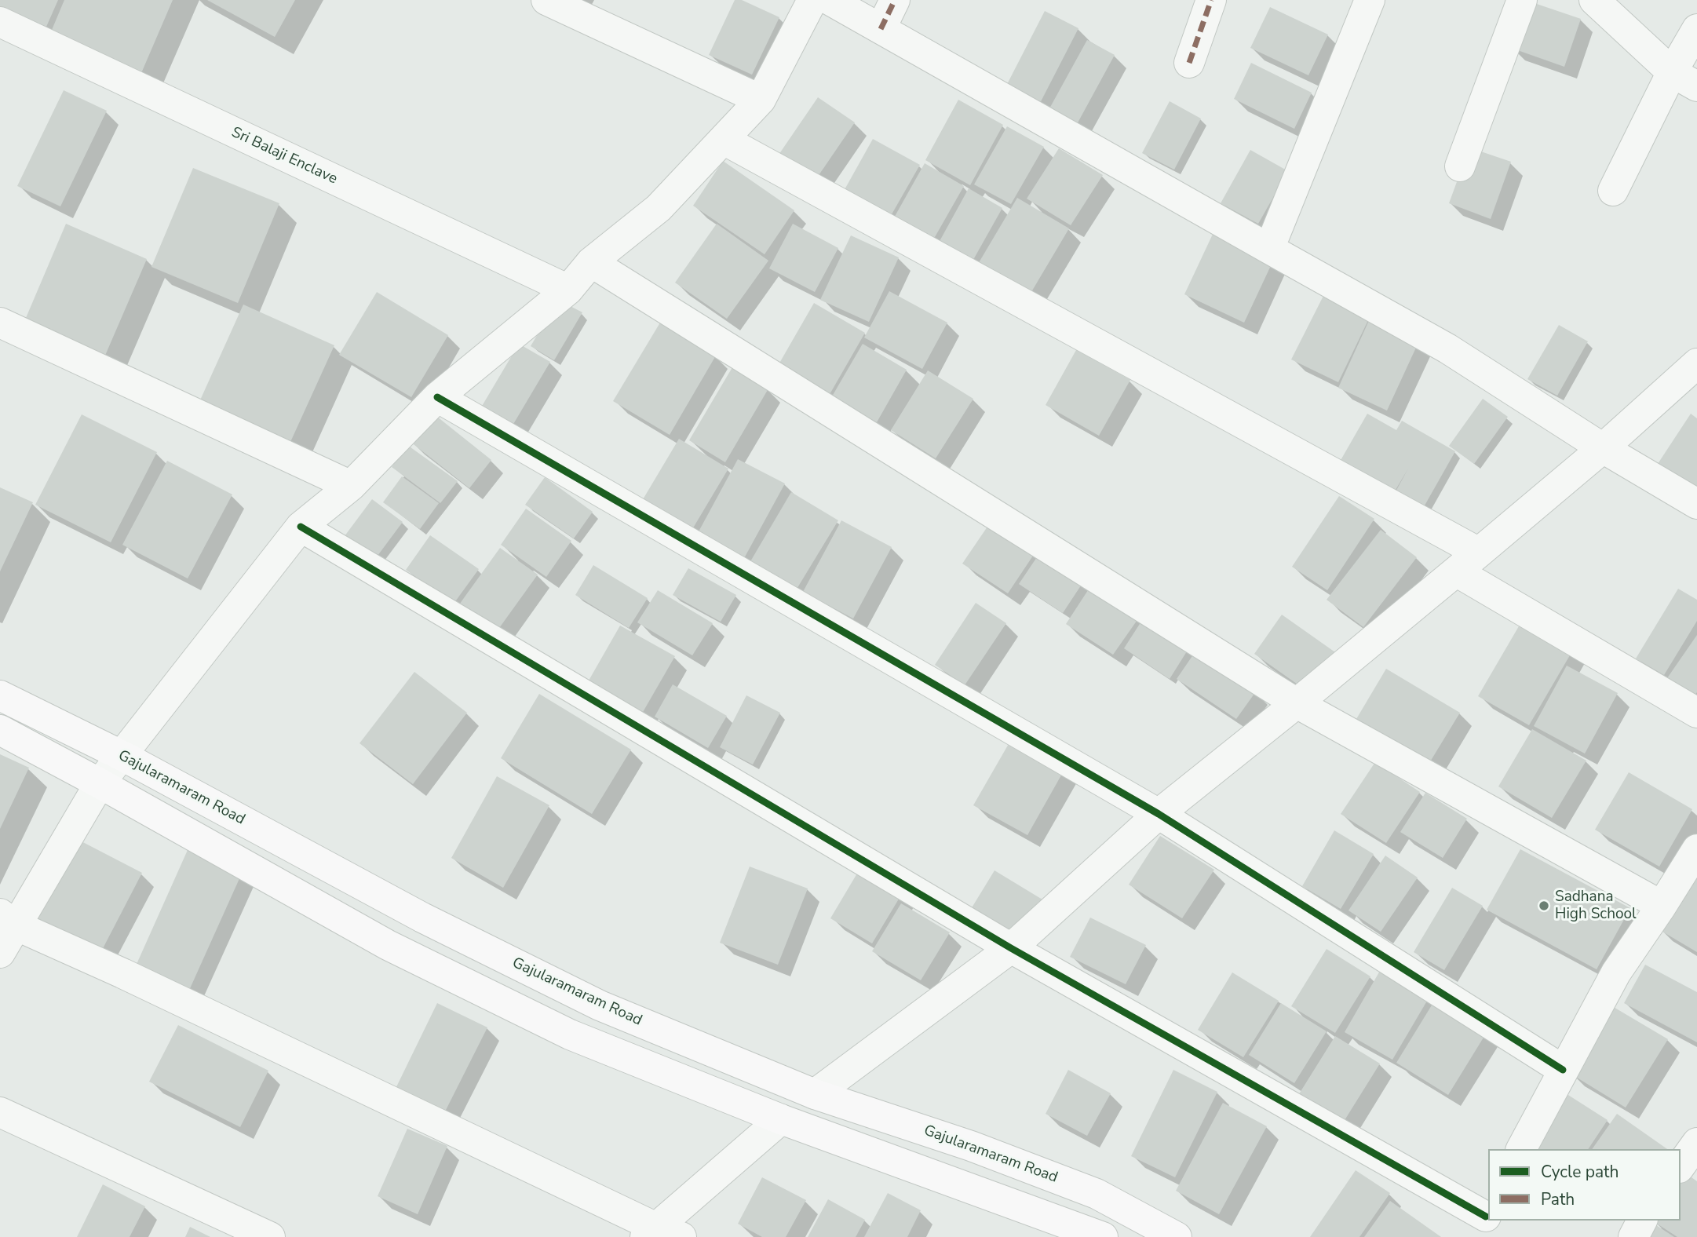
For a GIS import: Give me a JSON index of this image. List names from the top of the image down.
{
  "streets": {
    "main road": ["Gajularamaram Road"],
    "street": ["Sri Balaji Enclave"]
  },
  "places": ["Sadhana High School"],
  "legend": ["Cycle path", "Path"]
}
